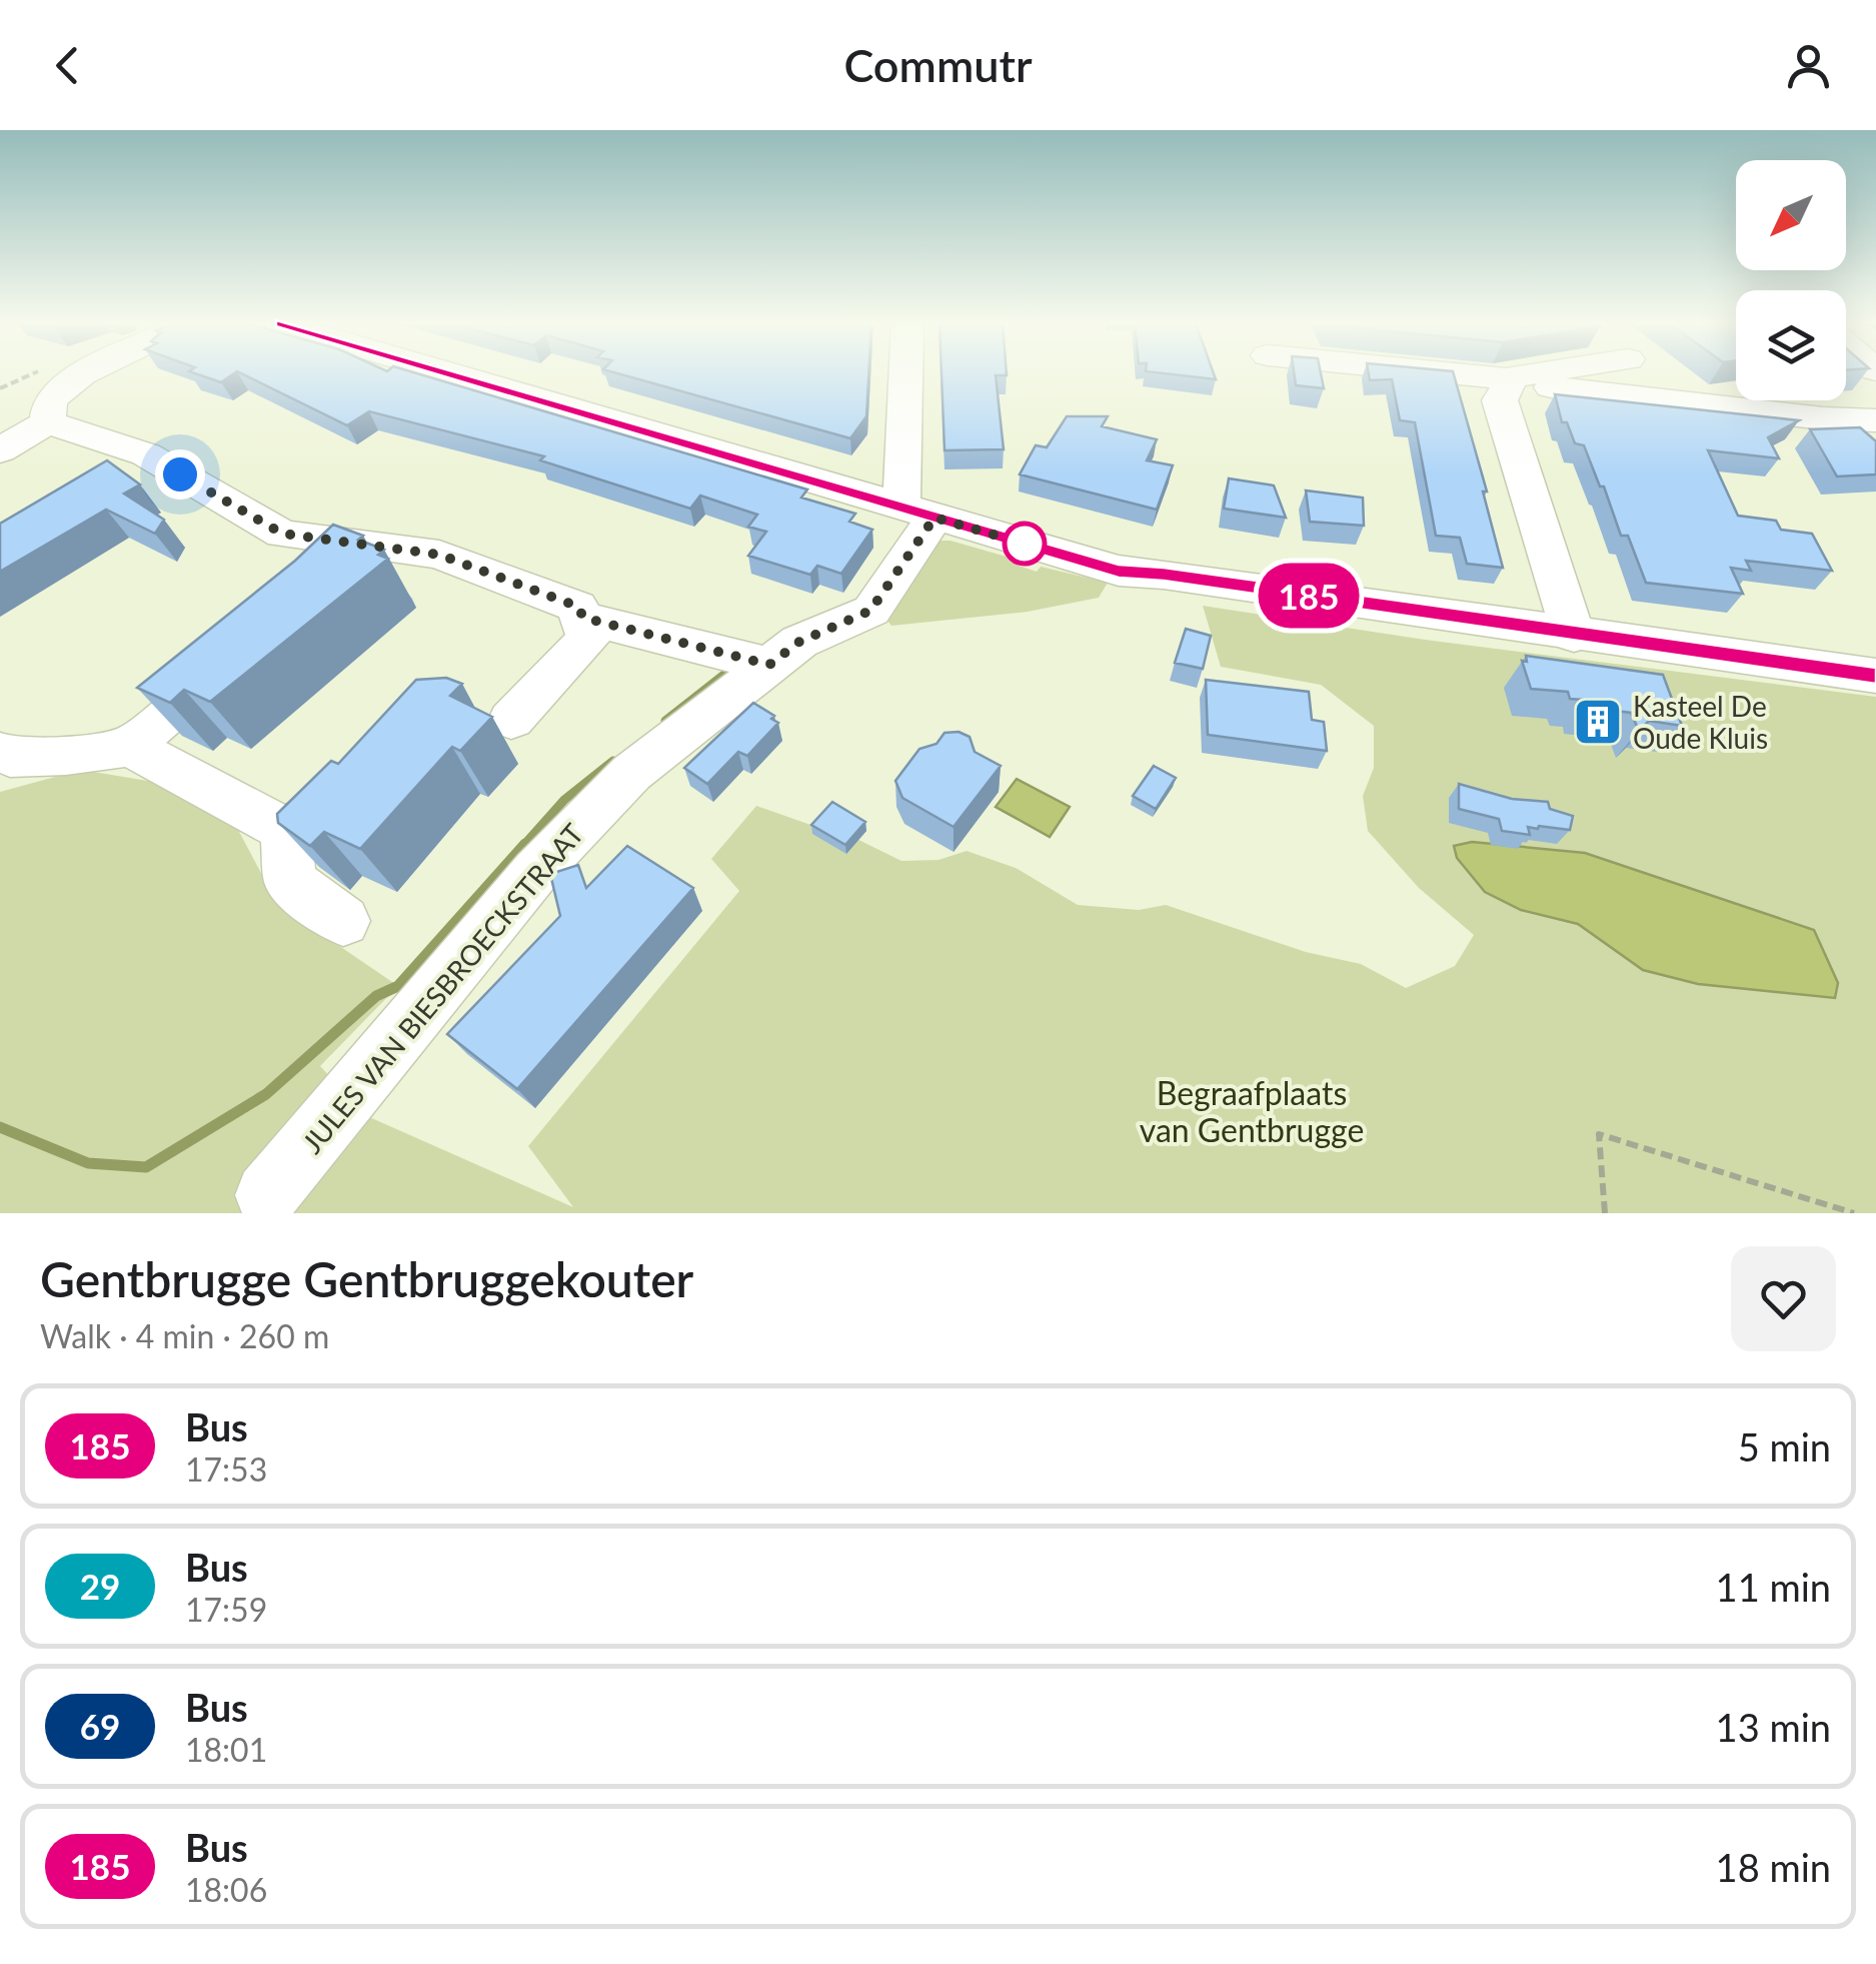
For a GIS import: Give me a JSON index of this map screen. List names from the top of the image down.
{
  "streets": {
    "street": ["JULES VAN BIESBROECKSTRAAT"]
  },
  "parks": ["Begraafplaats van Gentbrugge"],
  "places": {
    "building": ["Kasteel De Oude Kluis"]
  },
  "lines": ["bus line 185"],
  "north": "bottom left",
  "page": {
    "header": "Commutr",
    "on_map": "185",
    "heading": ["Gentbrugge Gentbruggekouter", "Walk · 4 min · 260 m"],
    "list": [
      {
        "mark": "185",
        "name": "Bus",
        "note": "17:53",
        "value": "5 min"
      },
      {
        "mark": "29",
        "name": "Bus",
        "note": "17:59",
        "value": "11 min"
      },
      {
        "mark": "69",
        "name": "Bus",
        "note": "18:01",
        "value": "13 min"
      },
      {
        "mark": "185",
        "name": "Bus",
        "note": "18:06",
        "value": "18 min"
      }
    ]
  }
}
